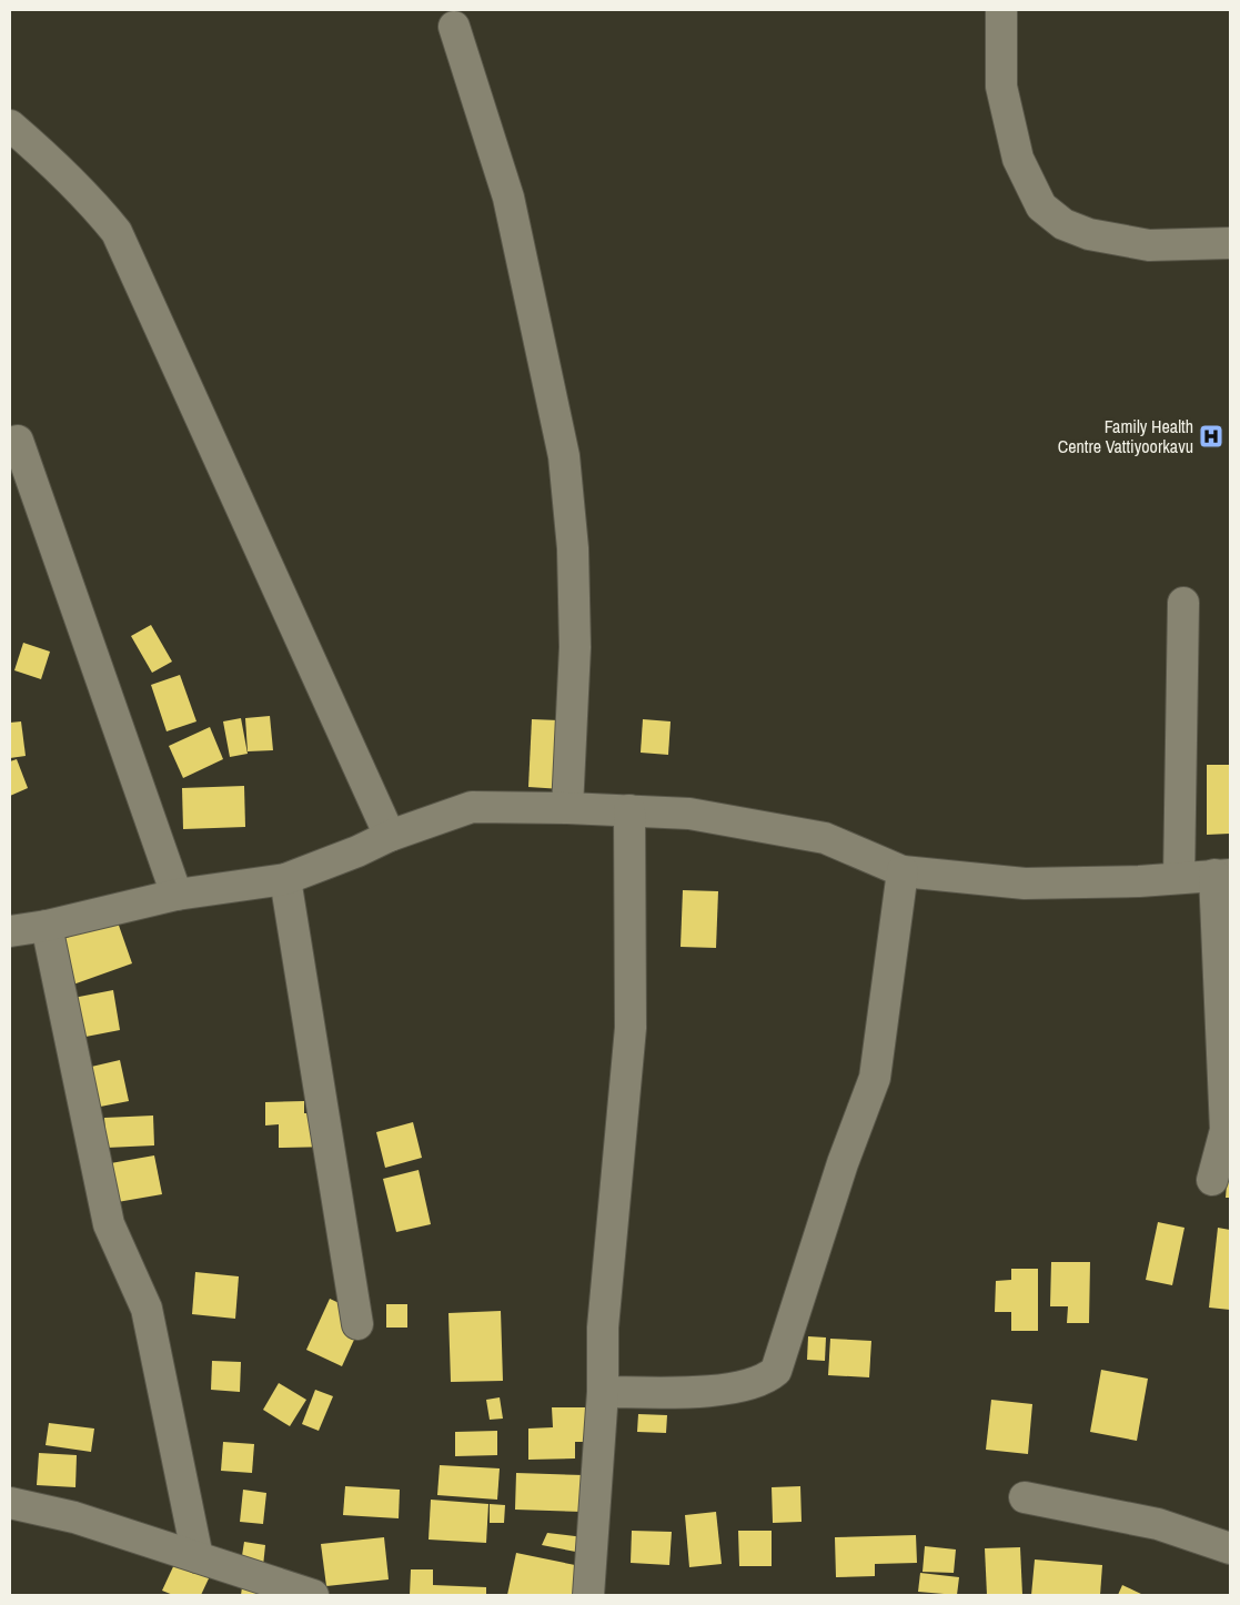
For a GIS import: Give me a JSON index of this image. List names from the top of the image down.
{
  "places": {
    "hospital": ["Family Health Centre Vattiyoorkavu"]
  }
}
